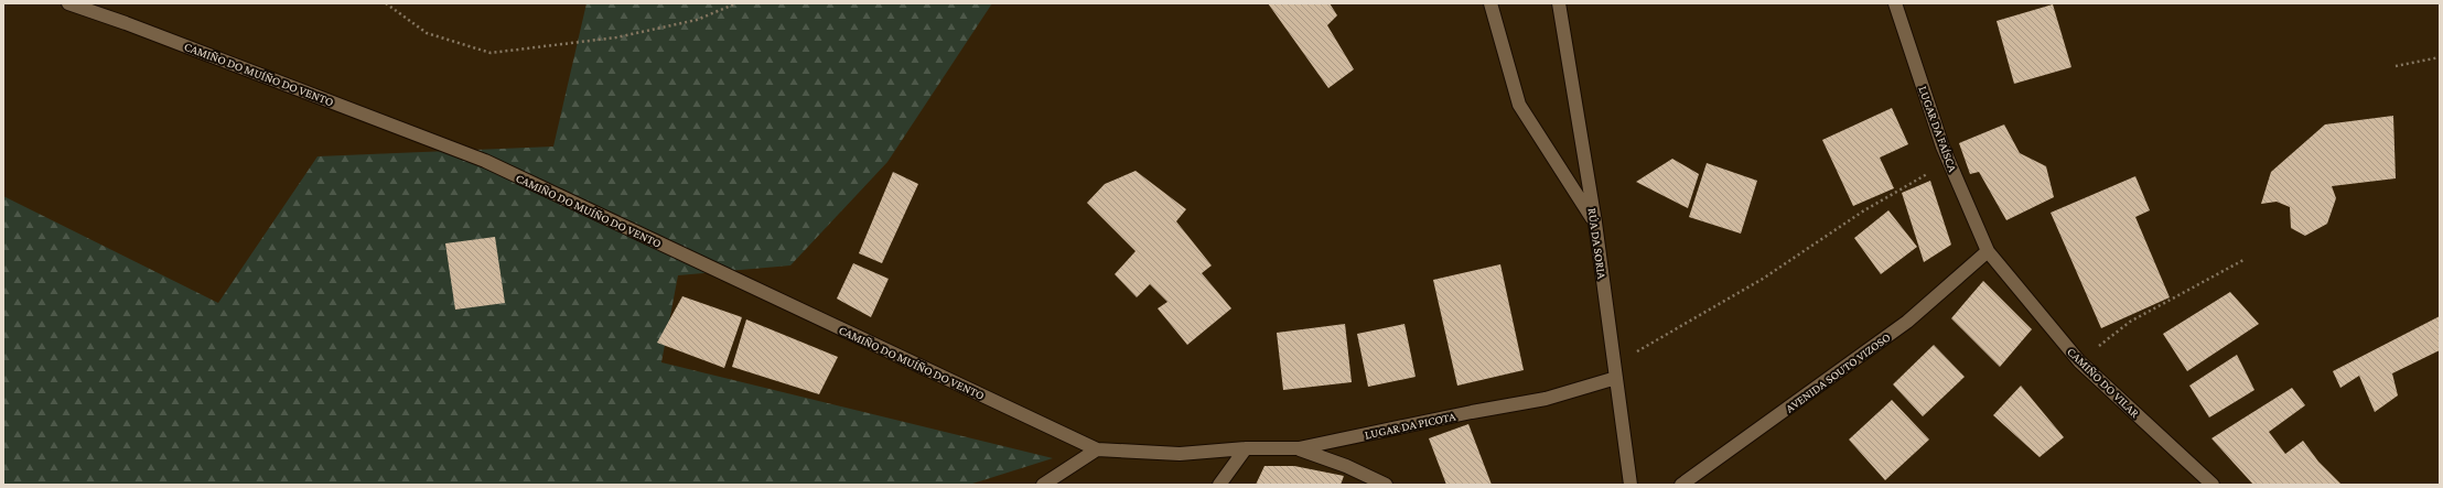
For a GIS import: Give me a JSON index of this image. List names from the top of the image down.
{
  "streets": {
    "street": [
      "CAMIÑO DO MUÍÑO DO VENTO",
      "LUGAR DA FAÍSCA",
      "RÚA DA SORIA",
      "AVENIDA SOUTO VIZOSO",
      "CAMIÑO DO VILAR",
      "LUGAR DA PICOTA"
    ]
  },
  "crossings": [
    ["CAMIÑO DO MUÍÑO DO VENTO", "LUGAR DA PICOTA"],
    ["LUGAR DA FAÍSCA", "AVENIDA SOUTO VIZOSO"],
    ["LUGAR DA FAÍSCA", "CAMIÑO DO VILAR"],
    ["RÚA DA SORIA", "LUGAR DA PICOTA"],
    ["AVENIDA SOUTO VIZOSO", "CAMIÑO DO VILAR"]
  ]
}
